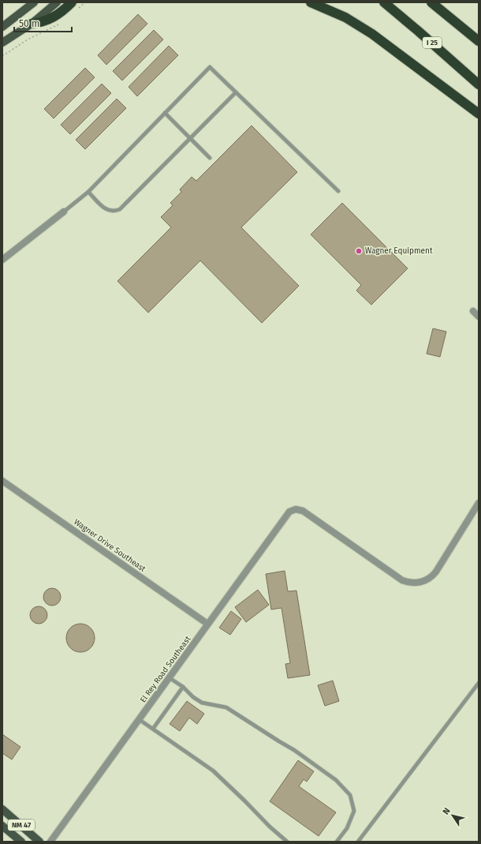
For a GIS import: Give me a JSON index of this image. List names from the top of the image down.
{
  "streets": {
    "highway": ["I 25"],
    "main road": ["NM 47"],
    "street": ["Wagner Drive Southeast", "El Rey Road Southeast"]
  },
  "crossings": [
    ["Wagner Drive Southeast", "El Rey Road Southeast"]
  ],
  "places": ["Wagner Equipment"],
  "scale_bar": "50 m",
  "north": "top left"
}
